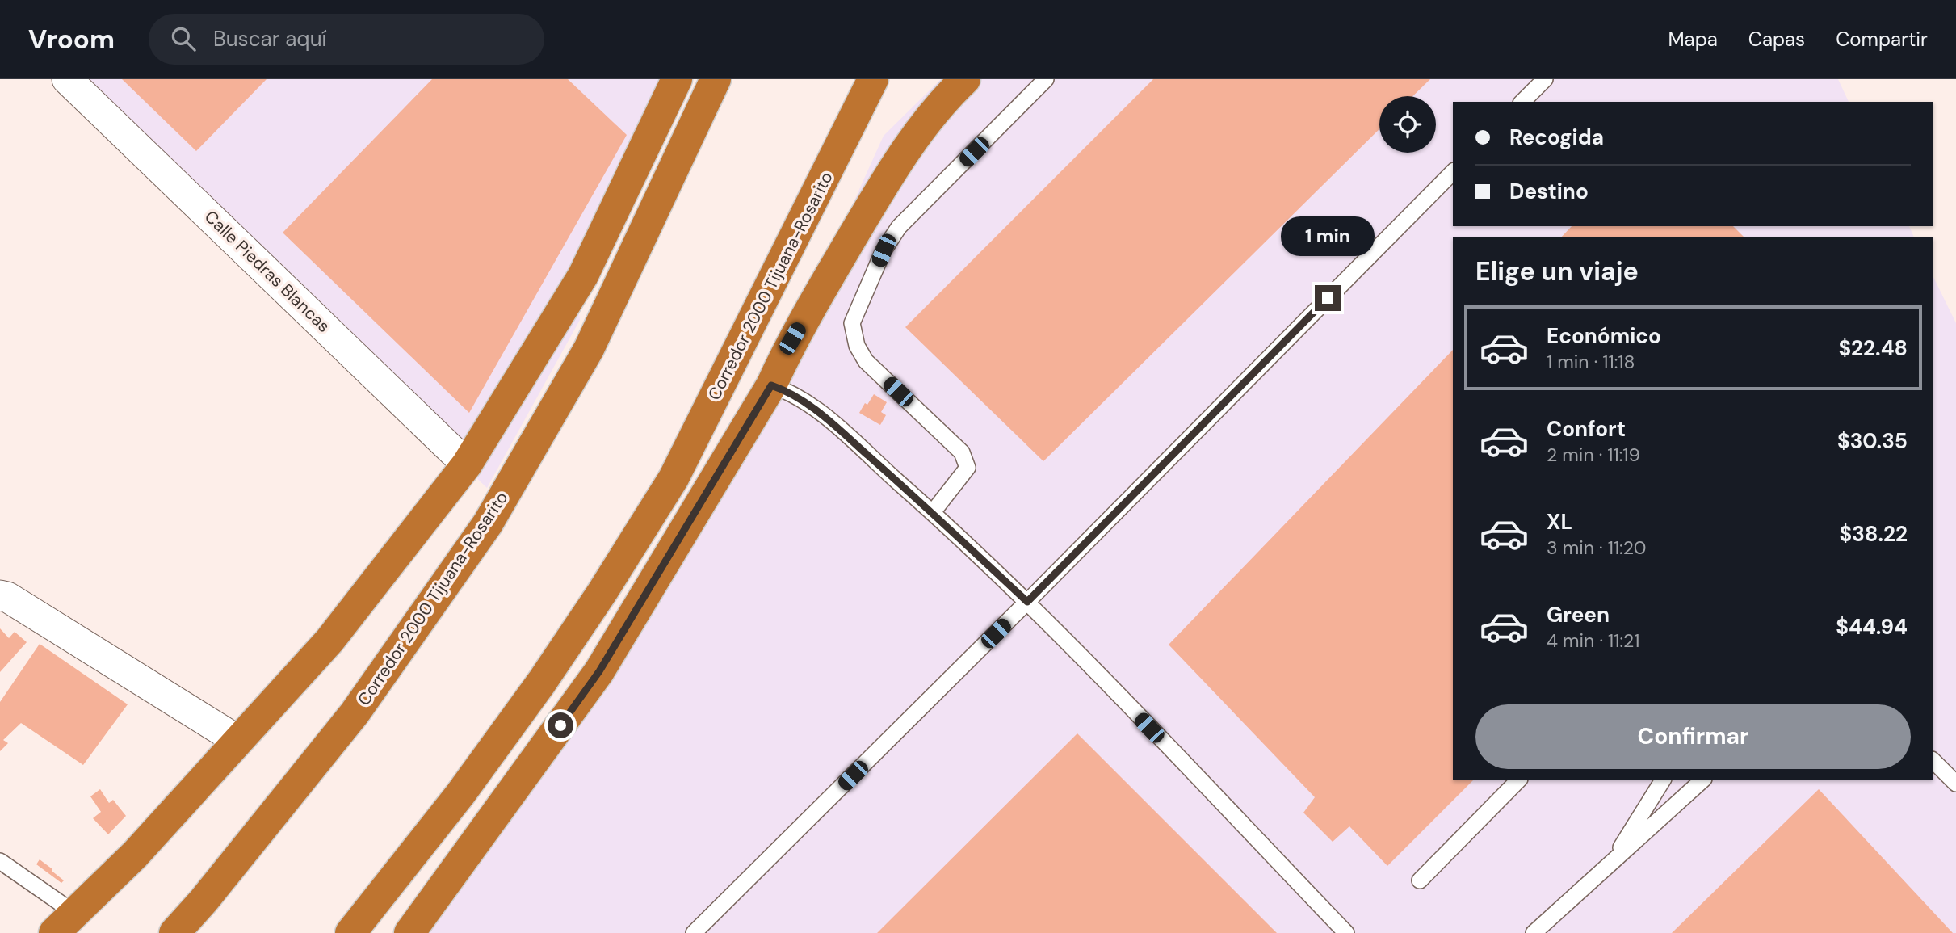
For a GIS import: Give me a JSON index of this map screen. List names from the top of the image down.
{
  "streets": {
    "highway": ["Corredor 2000 Tijuana-Rosarito"],
    "street": ["Calle Piedras Blancas"]
  },
  "page": {
    "header": "Vroom",
    "search": "Buscar aquí",
    "nav": ["Mapa", "Capas", "Compartir"],
    "banner": ["Recogida", "Destino"],
    "bubble": "1 min",
    "heading": "Elige un viaje",
    "list": [
      {
        "name": "Económico",
        "note": "1 min · 11:18",
        "value": "$22.48"
      },
      {
        "name": "Confort",
        "note": "2 min · 11:19",
        "value": "$30.35"
      },
      {
        "name": "XL",
        "note": "3 min · 11:20",
        "value": "$38.22"
      },
      {
        "name": "Green",
        "note": "4 min · 11:21",
        "value": "$44.94"
      }
    ],
    "buttons": "Confirmar"
  }
}
